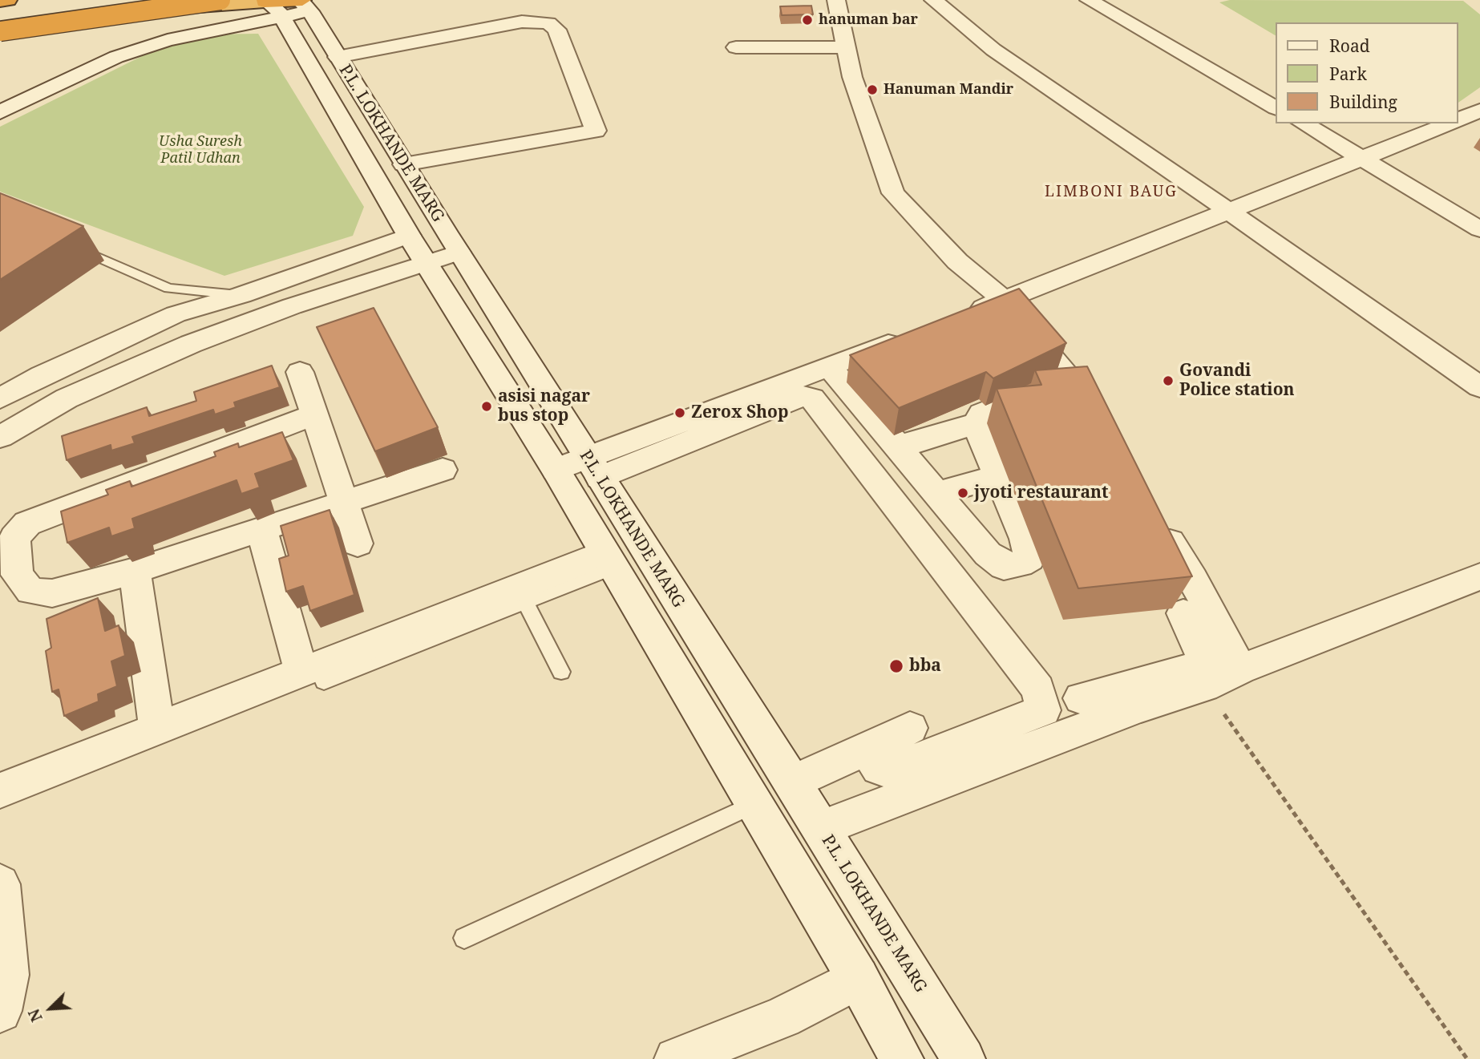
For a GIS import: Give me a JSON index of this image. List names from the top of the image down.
{
  "streets": {
    "street": ["P.L. LOKHANDE MARG"]
  },
  "districts": ["LIMBONI BAUG"],
  "parks": ["Usha Suresh Patil Udhan"],
  "places": [
    "hanuman bar",
    "Hanuman Mandir",
    "Govandi Police station",
    "asisi nagar bus stop",
    "Zerox Shop",
    "jyoti restaurant",
    "bba"
  ],
  "legend": ["Road", "Park", "Building"],
  "north": "bottom left"
}
